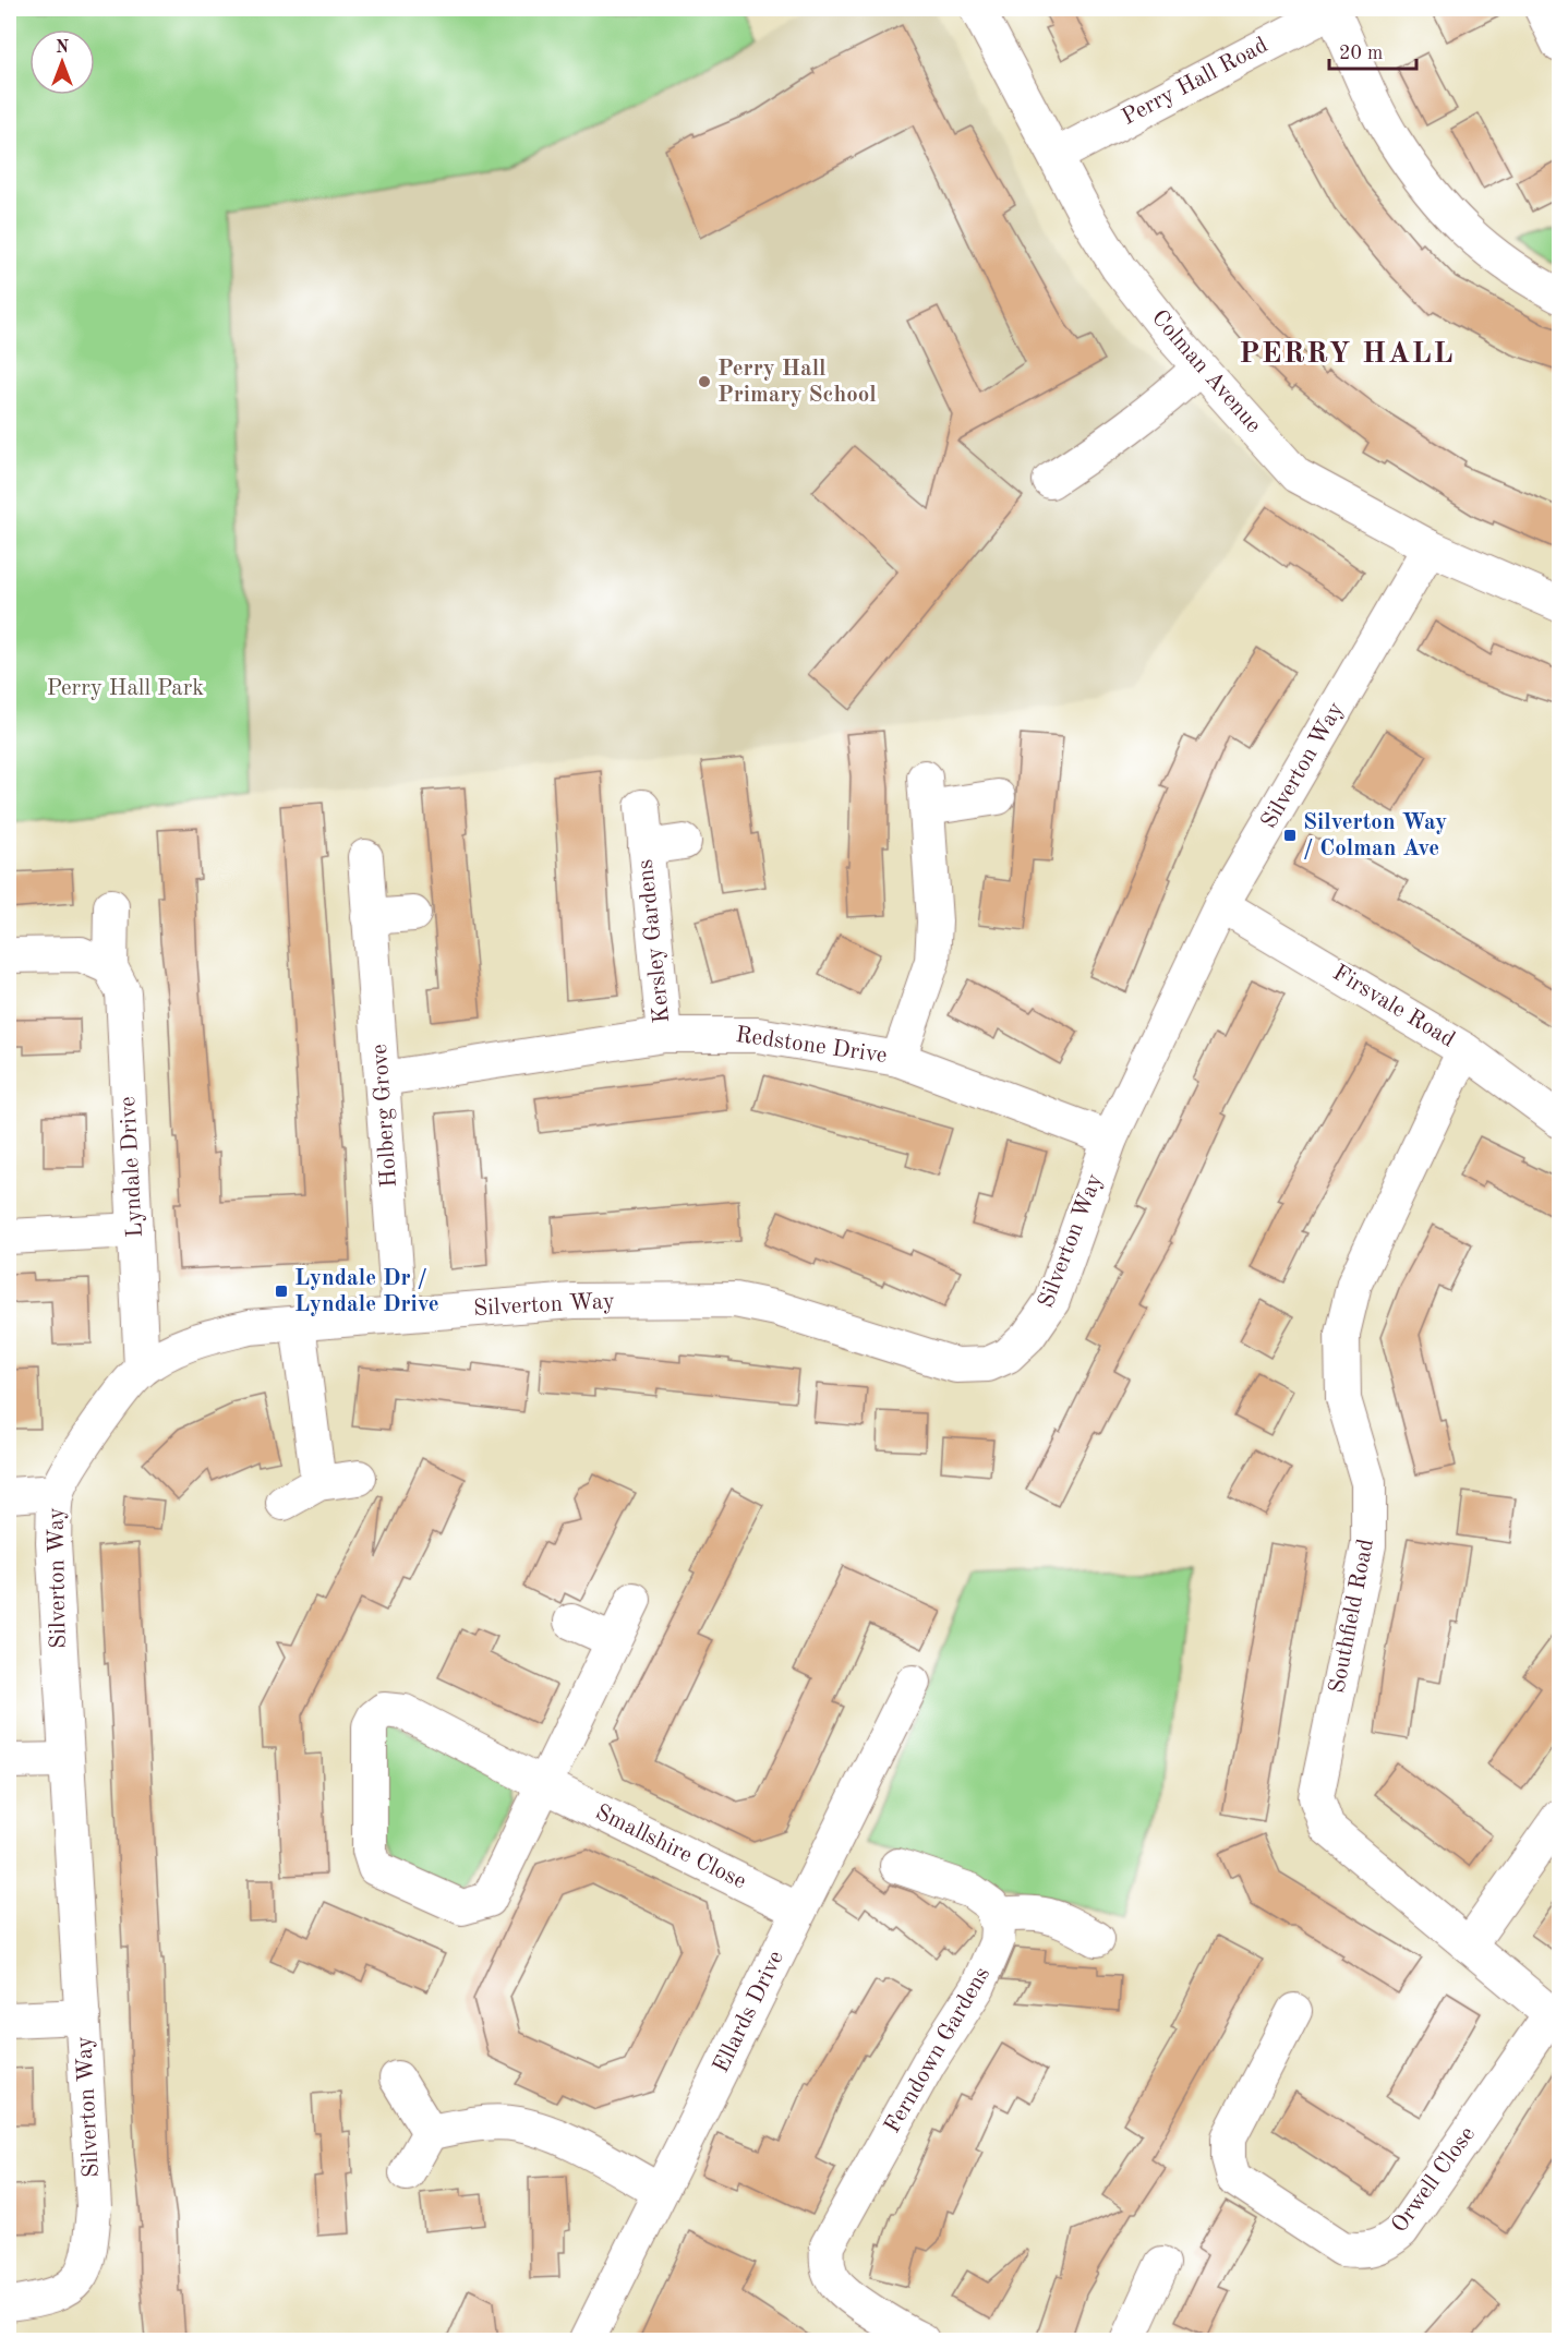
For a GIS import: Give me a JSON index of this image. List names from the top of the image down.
{
  "streets": {
    "street": [
      "Perry Hall Road",
      "Colman Avenue",
      "Silverton Way",
      "Kersley Gardens",
      "Firsvale Road",
      "Redstone Drive",
      "Holberg Grove",
      "Lyndale Drive",
      "Southfield Road",
      "Smallshire Close",
      "Ellards Drive",
      "Ferndown Gardens",
      "Orwell Close"
    ]
  },
  "crossings": [
    ["Perry Hall Road", "Colman Avenue"],
    ["Colman Avenue", "Silverton Way"],
    ["Silverton Way", "Firsvale Road"],
    ["Silverton Way", "Redstone Drive"],
    ["Silverton Way", "Holberg Grove"],
    ["Silverton Way", "Lyndale Drive"],
    ["Kersley Gardens", "Redstone Drive"],
    ["Firsvale Road", "Southfield Road"],
    ["Redstone Drive", "Holberg Grove"],
    ["Southfield Road", "Orwell Close"],
    ["Smallshire Close", "Ellards Drive"]
  ],
  "districts": ["PERRY HALL"],
  "parks": ["Perry Hall Park"],
  "places": {
    "other": ["Perry Hall Primary School"],
    "transit": ["Silverton Way / Colman Ave", "Lyndale Dr / Lyndale Drive"]
  },
  "scale_bar": "20 m",
  "north": "top"
}
